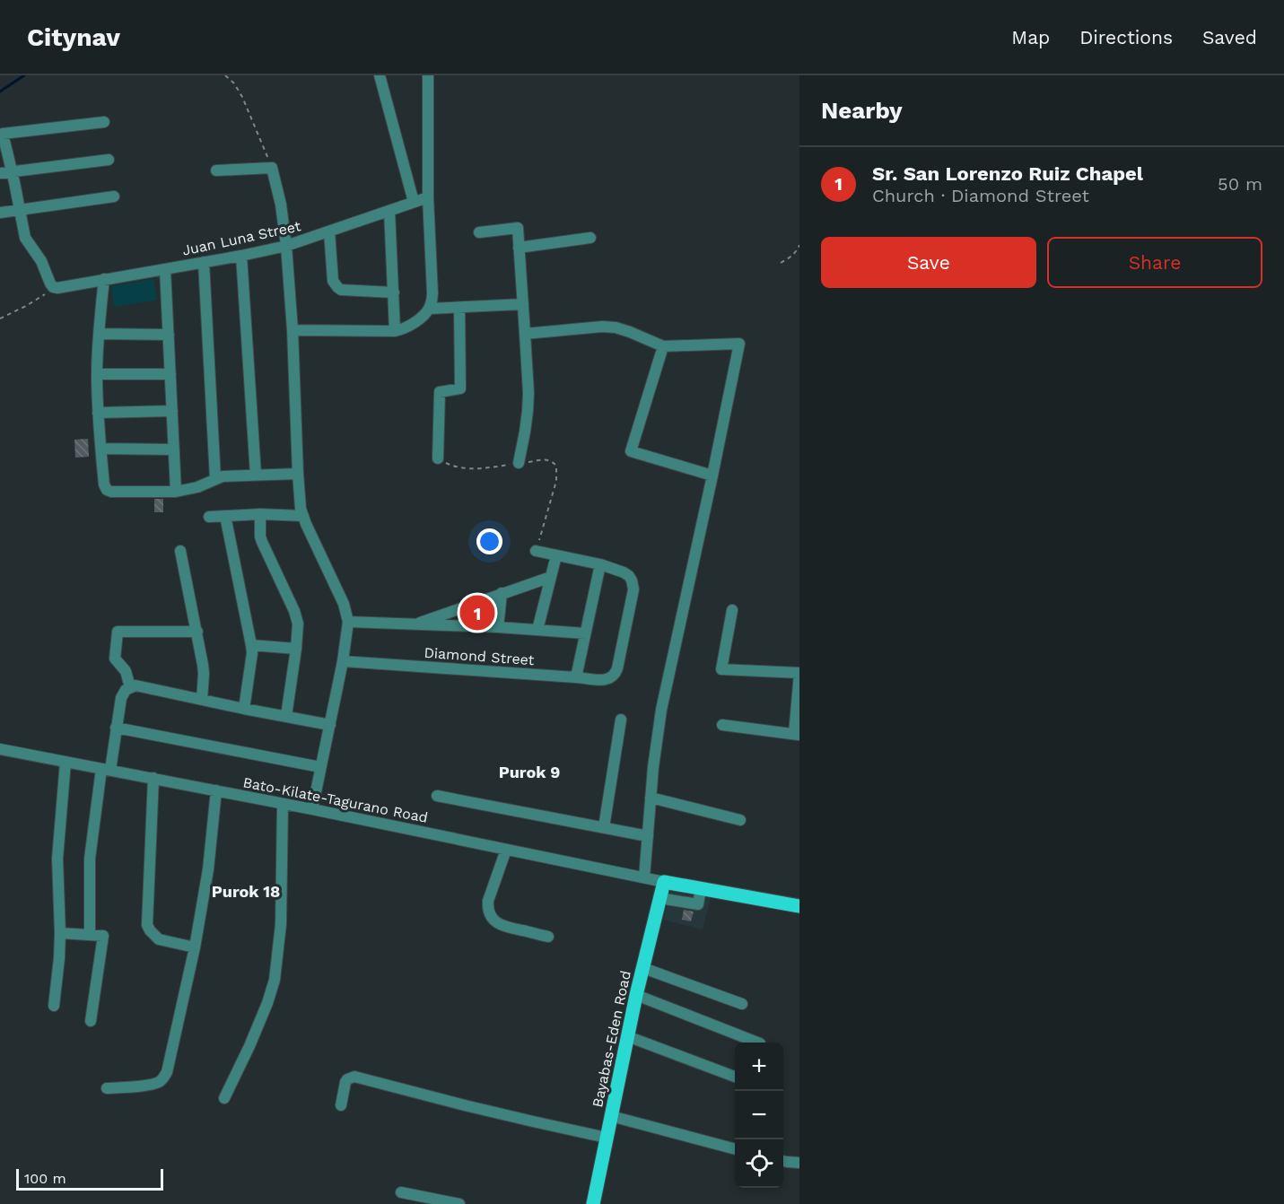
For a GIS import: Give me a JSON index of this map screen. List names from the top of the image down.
{
  "streets": {
    "main road": ["Bayabas-Eden Road"],
    "street": ["Juan Luna Street", "Diamond Street", "Bato-Kilate-Tagurano Road"]
  },
  "crossings": [
    ["Bato-Kilate-Tagurano Road", "Bayabas-Eden Road"]
  ],
  "districts": ["Purok 9", "Purok 18"],
  "scale_bar": "100 m",
  "page": {
    "header": "Citynav",
    "nav": ["Map", "Directions", "Saved"],
    "heading": "Nearby",
    "list": [
      {
        "mark": "1",
        "name": "Sr. San Lorenzo Ruiz Chapel",
        "note": "Church · Diamond Street",
        "value": "50 m"
      }
    ],
    "buttons": ["Save", "Share"],
    "pins": "1",
    "map_buttons": ["+", "−"],
    "scale": "100 m"
  }
}
